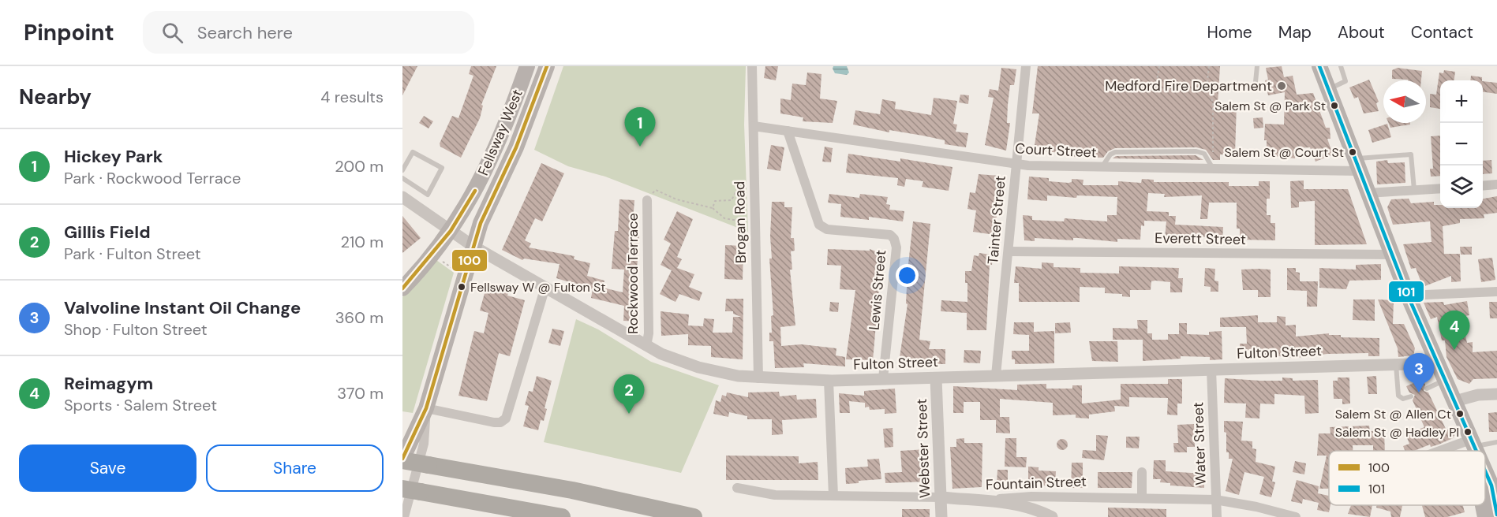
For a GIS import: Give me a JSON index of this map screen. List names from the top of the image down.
{
  "streets": {
    "main road": ["Fellsway West"],
    "street": [
      "Court Street",
      "Tainter Street",
      "Brogan Road",
      "Everett Street",
      "Rockwood Terrace",
      "Lewis Street",
      "Fulton Street",
      "Water Street",
      "Webster Street",
      "Fountain Street"
    ]
  },
  "crossings": [
    ["Fellsway West", "Fulton Street"],
    ["Court Street", "Tainter Street"],
    ["Court Street", "Brogan Road"],
    ["Court Street", "Lewis Street"],
    ["Tainter Street", "Everett Street"],
    ["Tainter Street", "Fulton Street"],
    ["Brogan Road", "Fulton Street"],
    ["Rockwood Terrace", "Fulton Street"],
    ["Lewis Street", "Fulton Street"],
    ["Fulton Street", "Water Street"],
    ["Fulton Street", "Webster Street"],
    ["Water Street", "Fountain Street"],
    ["Webster Street", "Fountain Street"]
  ],
  "places": [
    "Medford Fire Department",
    "Salem St @ Park St",
    "Salem St @ Court St",
    "Fellsway W @ Fulton St",
    "Salem St @ Allen Ct",
    "Salem St @ Hadley Pl"
  ],
  "lines": ["transit line 100", "transit line 101"],
  "legend": ["100", "101"],
  "north": "left",
  "page": {
    "header": "Pinpoint",
    "search": "Search here",
    "nav": [
      "Home",
      "Map",
      "About",
      "Contact"
    ],
    "heading": ["Nearby", "4 results"],
    "map_buttons": ["+", "−"],
    "pins": [
      "1",
      "4",
      "3",
      "2"
    ],
    "list": [
      {
        "mark": "1",
        "name": "Hickey Park",
        "note": "Park · Rockwood Terrace",
        "value": "200 m"
      },
      {
        "mark": "2",
        "name": "Gillis Field",
        "note": "Park · Fulton Street",
        "value": "210 m"
      },
      {
        "mark": "3",
        "name": "Valvoline Instant Oil Change",
        "note": "Shop · Fulton Street",
        "value": "360 m"
      },
      {
        "mark": "4",
        "name": "Reimagym",
        "note": "Sports · Salem Street",
        "value": "370 m"
      }
    ],
    "buttons": ["Save", "Share"]
  }
}
